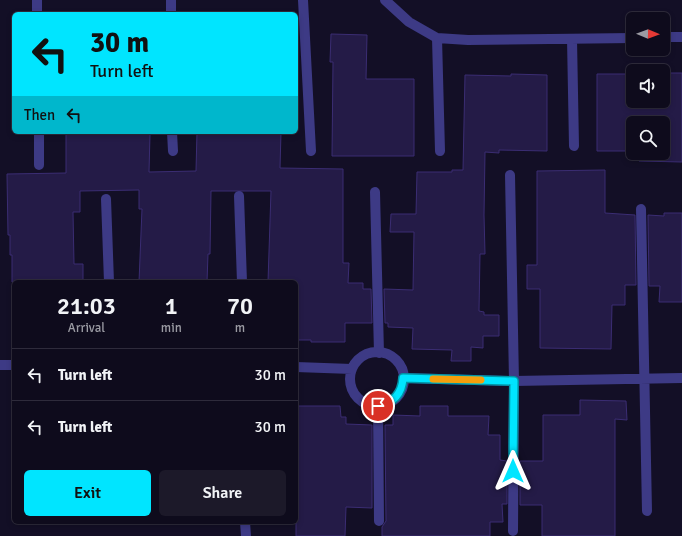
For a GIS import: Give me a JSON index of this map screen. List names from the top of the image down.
{
  "north": "right",
  "page": {
    "turn": ["30 m", "Turn left"],
    "then": "Then",
    "eta": [
      "21:03",
      "Arrival",
      "1",
      "min",
      "70",
      "m"
    ],
    "list": [
      {
        "name": "Turn left",
        "value": "30 m"
      },
      {
        "name": "Turn left",
        "value": "30 m"
      }
    ],
    "buttons": ["Exit", "Share"]
  }
}
